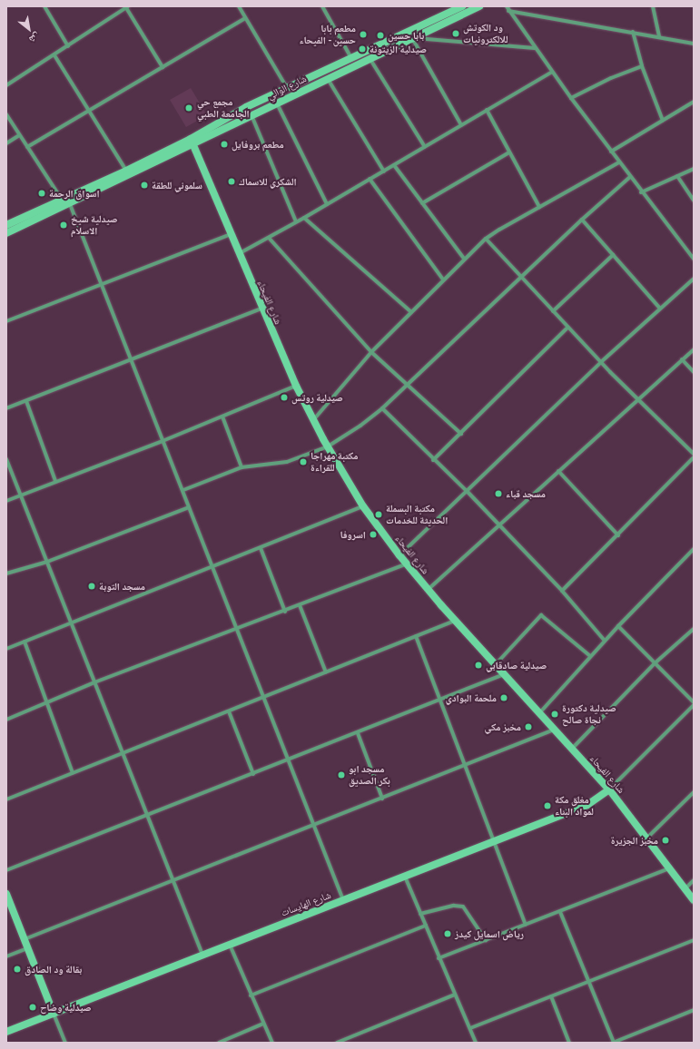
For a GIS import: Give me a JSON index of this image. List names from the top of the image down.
{
  "streets": {
    "street": ["شارع الوالي", "شارع الفيحاء", "شارع الهايسات"]
  },
  "crossings": [
    ["شارع الوالي", "شارع الفيحاء"],
    ["شارع الفيحاء", "شارع الهايسات"]
  ],
  "places": [
    "ود الكوتش للالكترونيات",
    "مطعم بابا حسين - الفيحاء",
    "بابا حسين",
    "صيدلية الزيتونة",
    "مجمع حي الجامعة الطبي",
    "مطعم بروفايل",
    "الشكري للاسماك",
    "سلموني للطقة",
    "اسواق الرحمة",
    "صيدلية شيخ الاسلام",
    "صيدلية روتس",
    "مكتبة مهراجا للقراءة",
    "مسجد قباء",
    "مكتبة البسملة الحديثة للخدمات",
    "اسروفا",
    "مسجد التوبة",
    "صيدلية صادقابي",
    "ملحمة البوادي",
    "صيدلية دكتورة نجاة صالح",
    "مخبز مكي",
    "مسجد ابو بكر الصديق",
    "مغلق مكة لمواد البناء",
    "مخبز الجزيرة",
    "رياض اسمايل كيدز",
    "بقالة ود الصادق",
    "صيدلية وضاح"
  ],
  "north": "bottom right"
}
